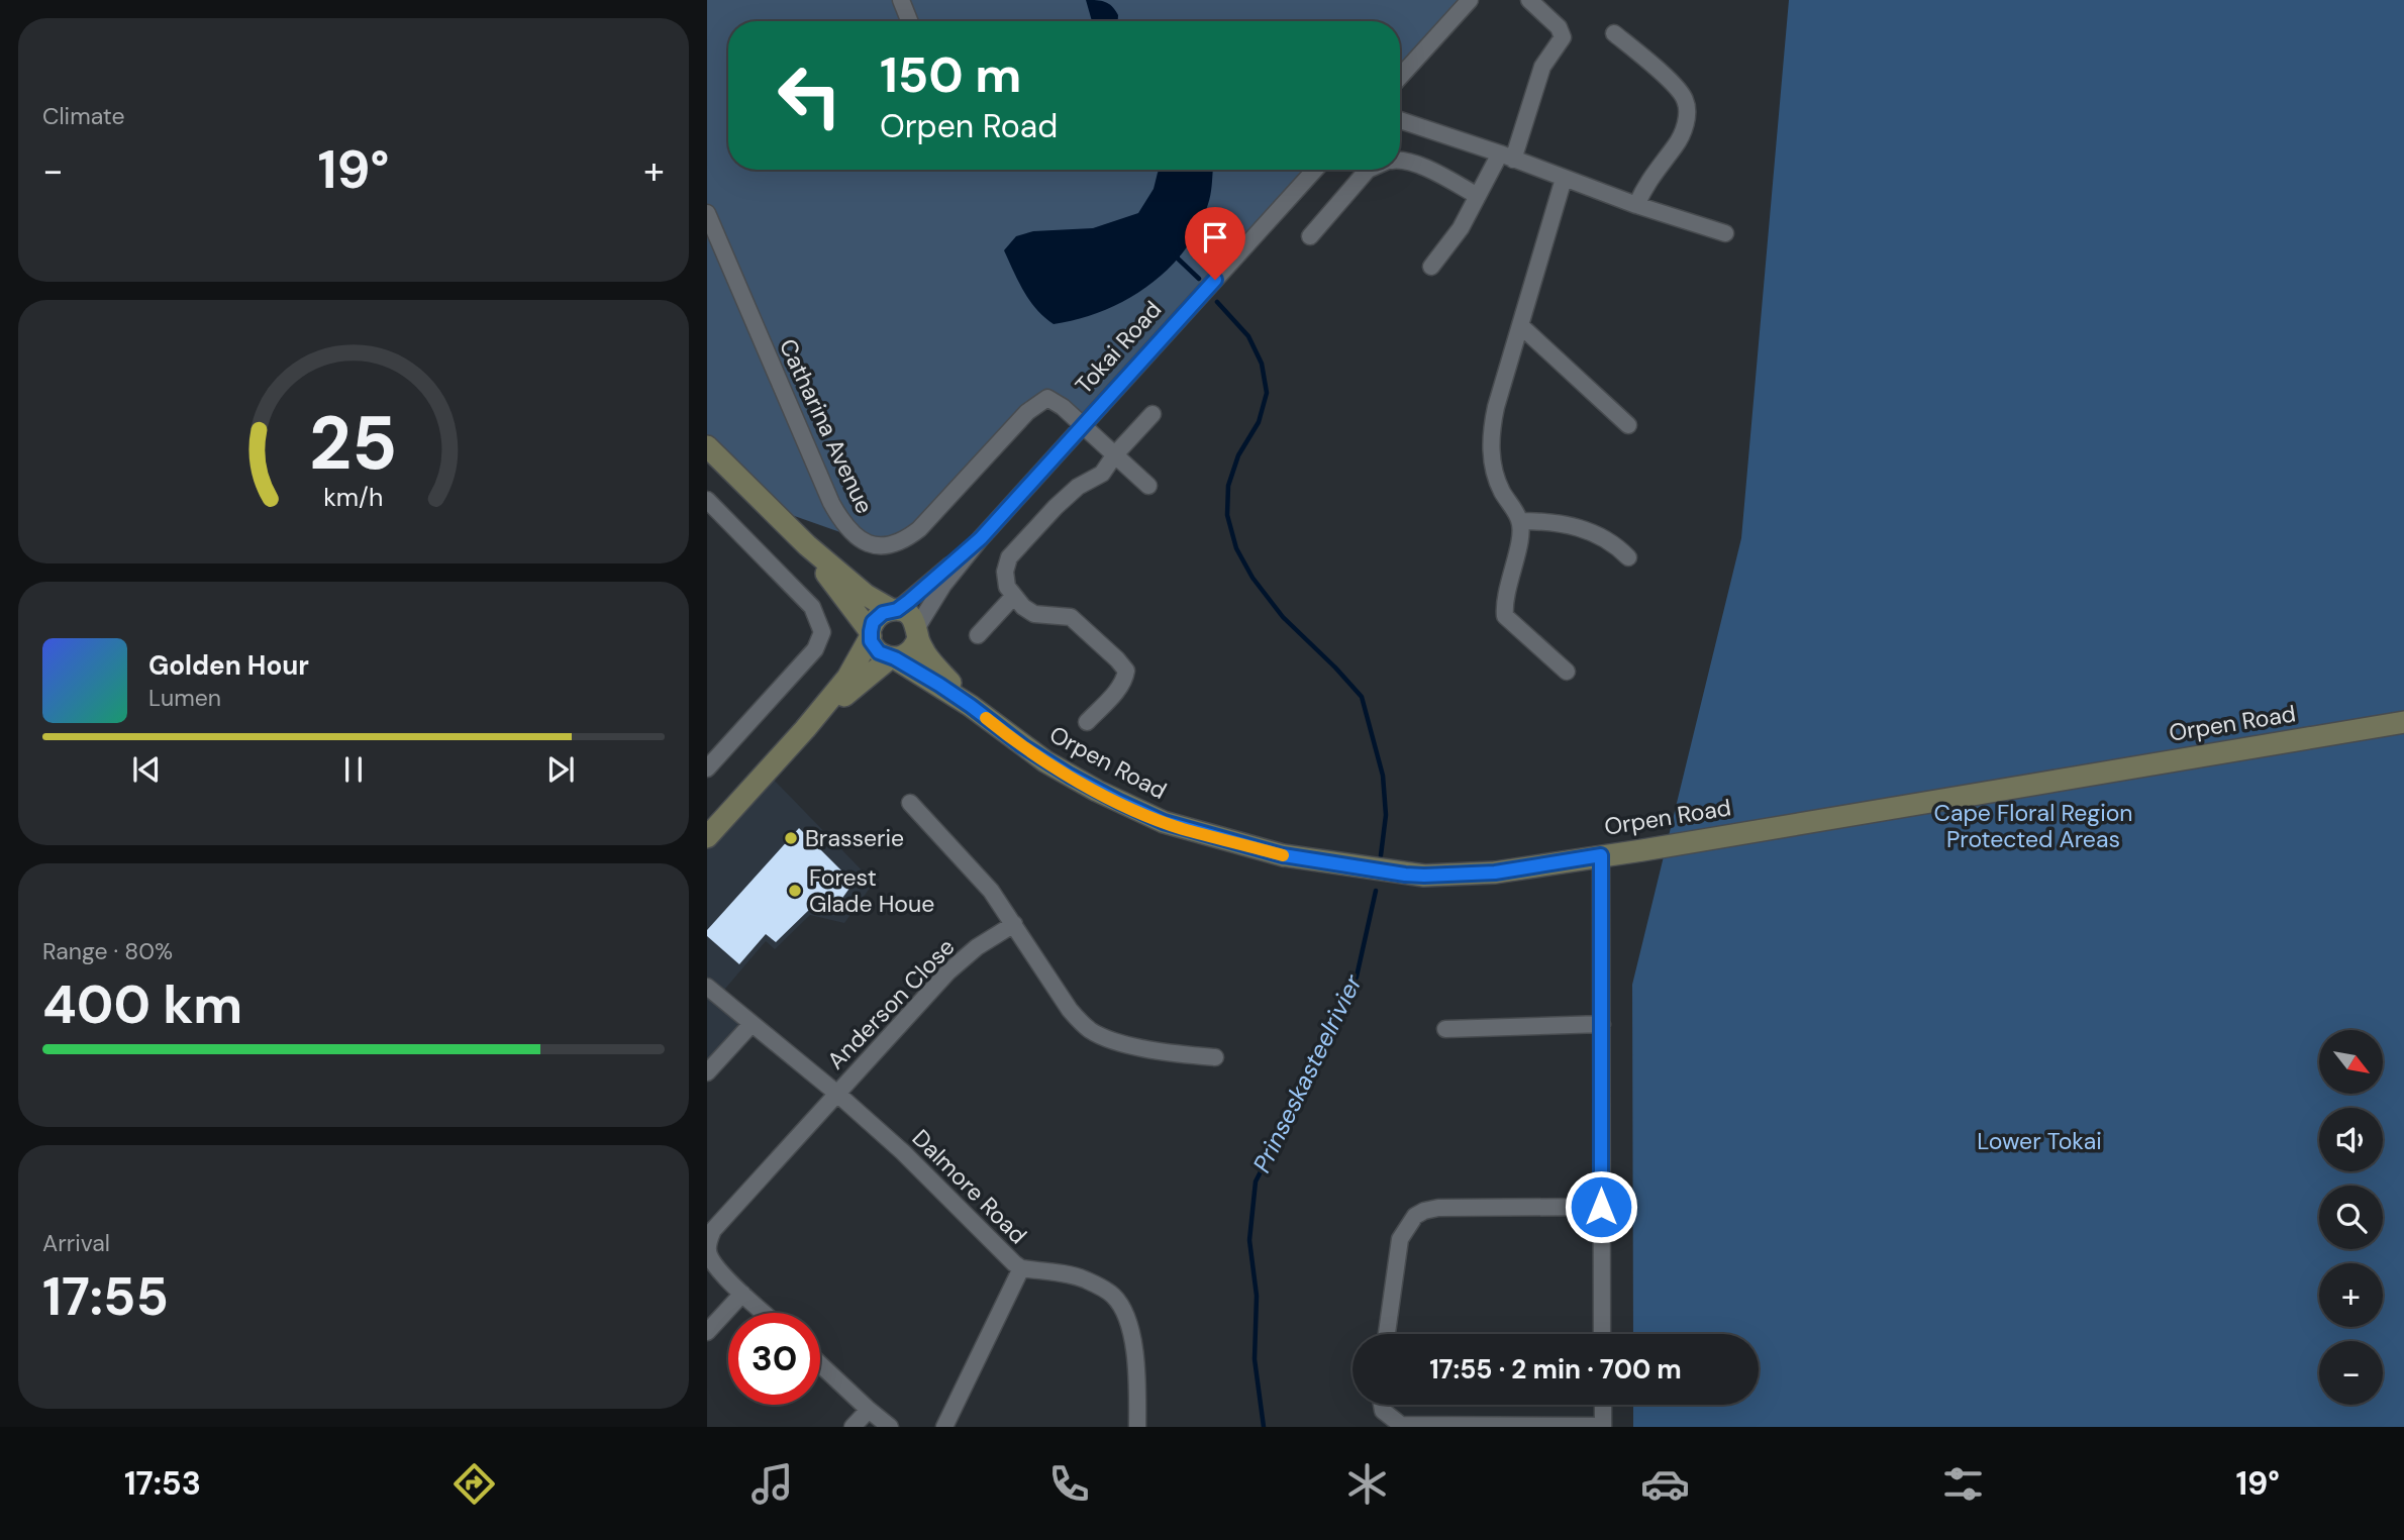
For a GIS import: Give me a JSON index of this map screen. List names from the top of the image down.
{
  "streets": {
    "main road": ["Orpen Road"],
    "street": [
      "Tokai Road",
      "Catharina Avenue",
      "Anderson Close",
      "Dalmore Road"
    ]
  },
  "crossings": [
    ["Tokai Road", "Catharina Avenue"],
    ["Tokai Road", "Orpen Road"],
    ["Anderson Close", "Dalmore Road"]
  ],
  "water": ["Prinseskasteelrivier"],
  "parks": ["Cape Floral Region Protected Areas", "Lower Tokai"],
  "places": ["Brasserie", "Forest Glade Houe"],
  "north": "bottom right",
  "page": {
    "tile": [
      "Climate",
      ["Range · 80%", "400 km"],
      ["Arrival", "17:55"]
    ],
    "turn": ["150 m", "Orpen Road"],
    "heat": ["−", "19°", "+"],
    "song": ["Golden Hour", "Lumen"],
    "map_buttons": ["+", "−"],
    "limit": "30",
    "trip": "17:55 · 2 min · 700 m",
    "tabs": ["17:53", "19°"],
    "gauge": ["25", "km/h"]
  }
}
